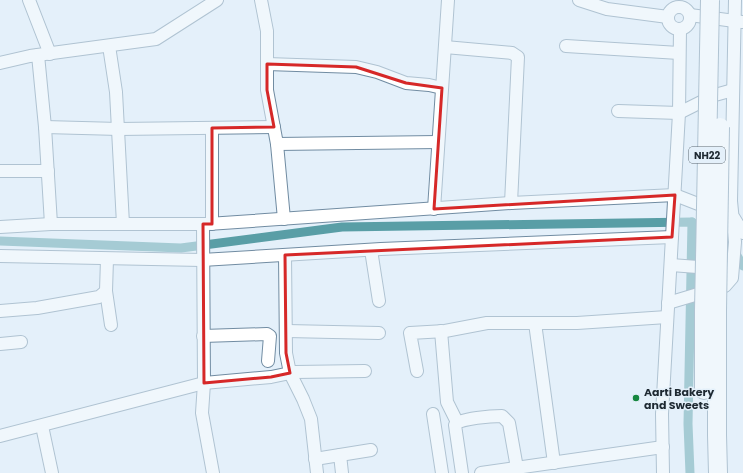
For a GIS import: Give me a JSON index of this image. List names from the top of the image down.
{
  "streets": {
    "highway": ["NH22"]
  },
  "places": ["Aarti Bakery and Sweets"]
}
